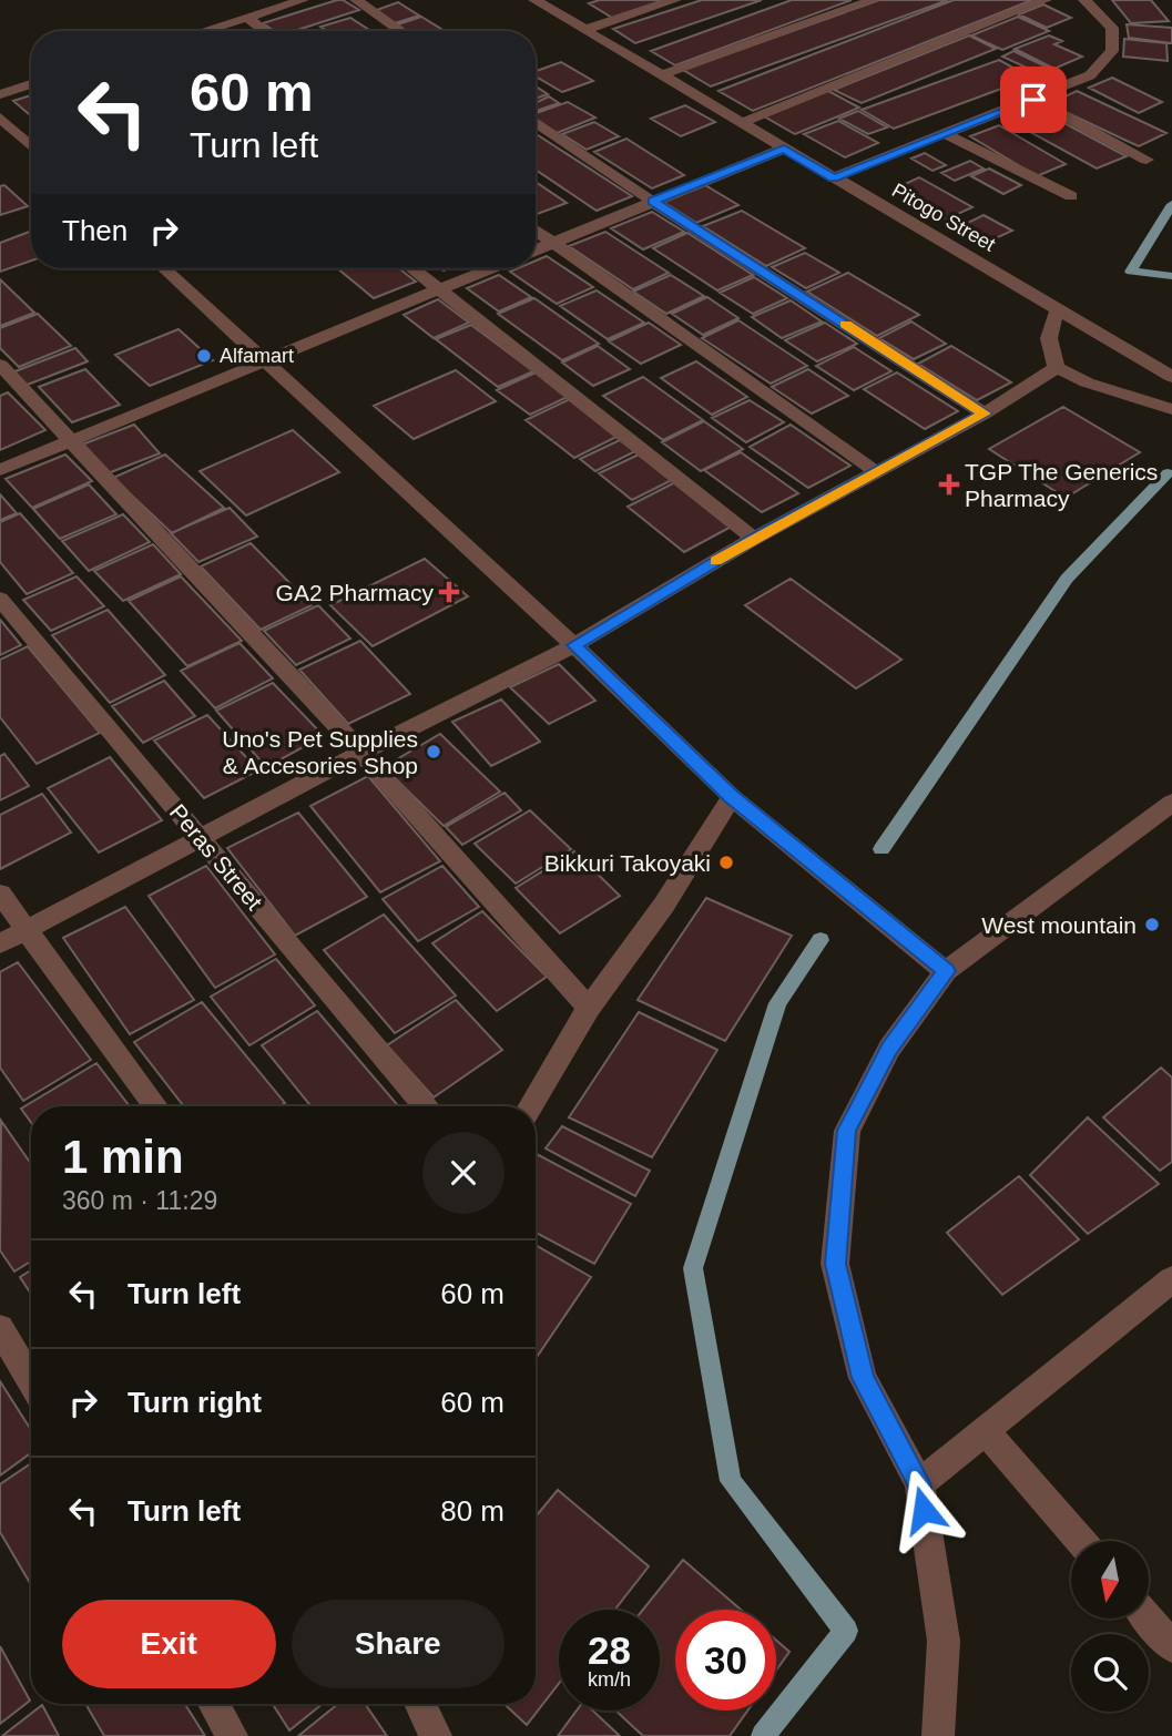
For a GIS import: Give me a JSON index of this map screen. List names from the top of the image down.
{
  "streets": {
    "street": ["Pitogo Street", "Peras Street"]
  },
  "places": {
    "other": [
      "Alfamart",
      "Uno's Pet Supplies & Accesories Shop",
      "Bikkuri Takoyaki",
      "West mountain"
    ],
    "health": ["TGP The Generics Pharmacy", "GA2 Pharmacy"]
  },
  "north": "bottom",
  "page": {
    "turn": ["60 m", "Turn left"],
    "then": "Then",
    "heading": ["1 min", "360 m · 11:29"],
    "list": [
      {
        "name": "Turn left",
        "value": "60 m"
      },
      {
        "name": "Turn right",
        "value": "60 m"
      },
      {
        "name": "Turn left",
        "value": "80 m"
      }
    ],
    "buttons": ["Exit", "Share"],
    "speed": "28 km/h",
    "limit": "30"
  }
}
